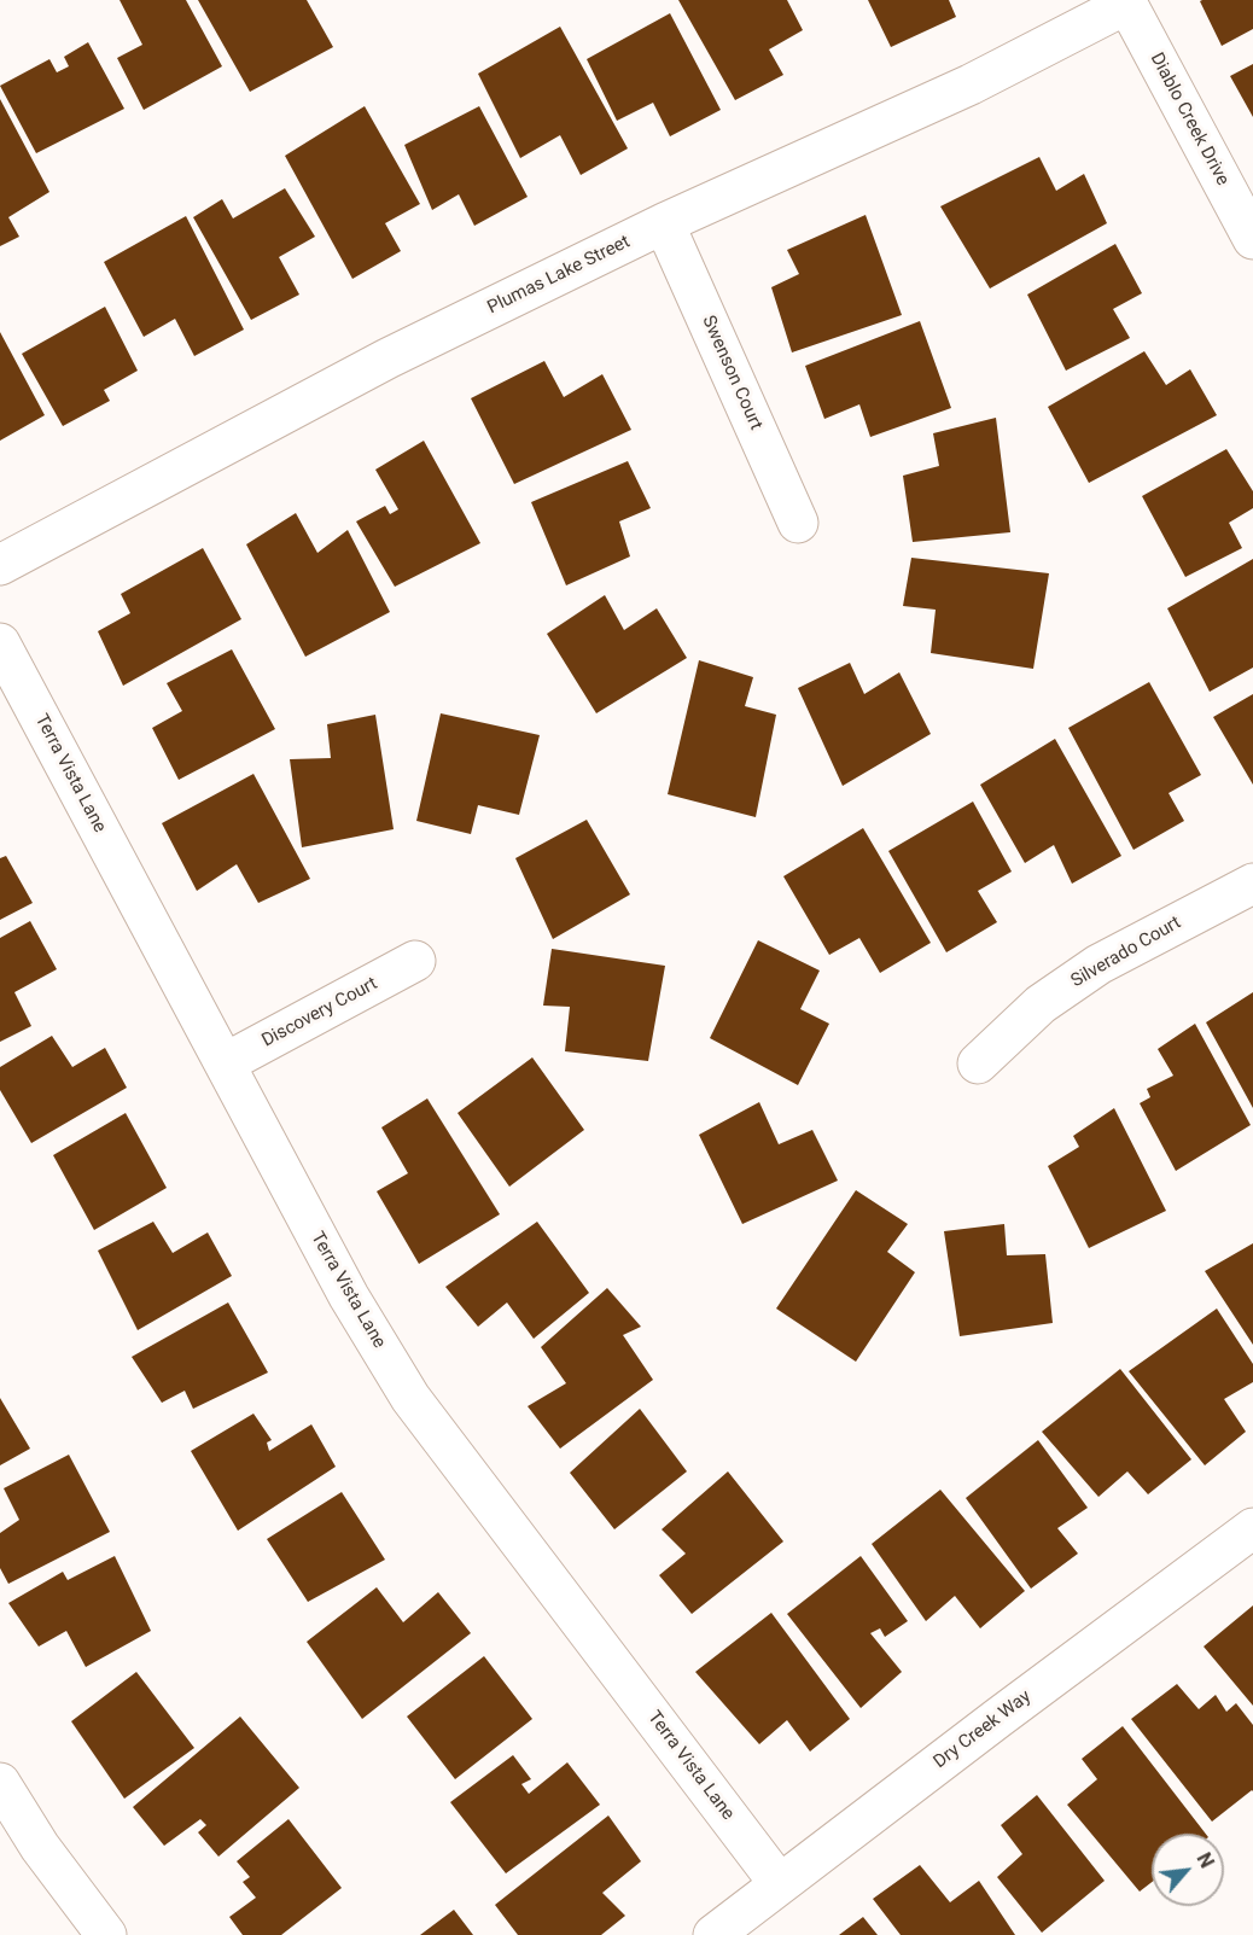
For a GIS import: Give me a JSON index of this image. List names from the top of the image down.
{
  "streets": {
    "street": [
      "Diablo Creek Drive",
      "Plumas Lake Street",
      "Swenson Court",
      "Terra Vista Lane",
      "Silverado Court",
      "Discovery Court",
      "Dry Creek Way"
    ]
  },
  "crossings": [
    ["Diablo Creek Drive", "Plumas Lake Street"],
    ["Plumas Lake Street", "Swenson Court"],
    ["Terra Vista Lane", "Discovery Court"],
    ["Terra Vista Lane", "Dry Creek Way"]
  ],
  "north": "top right"
}
